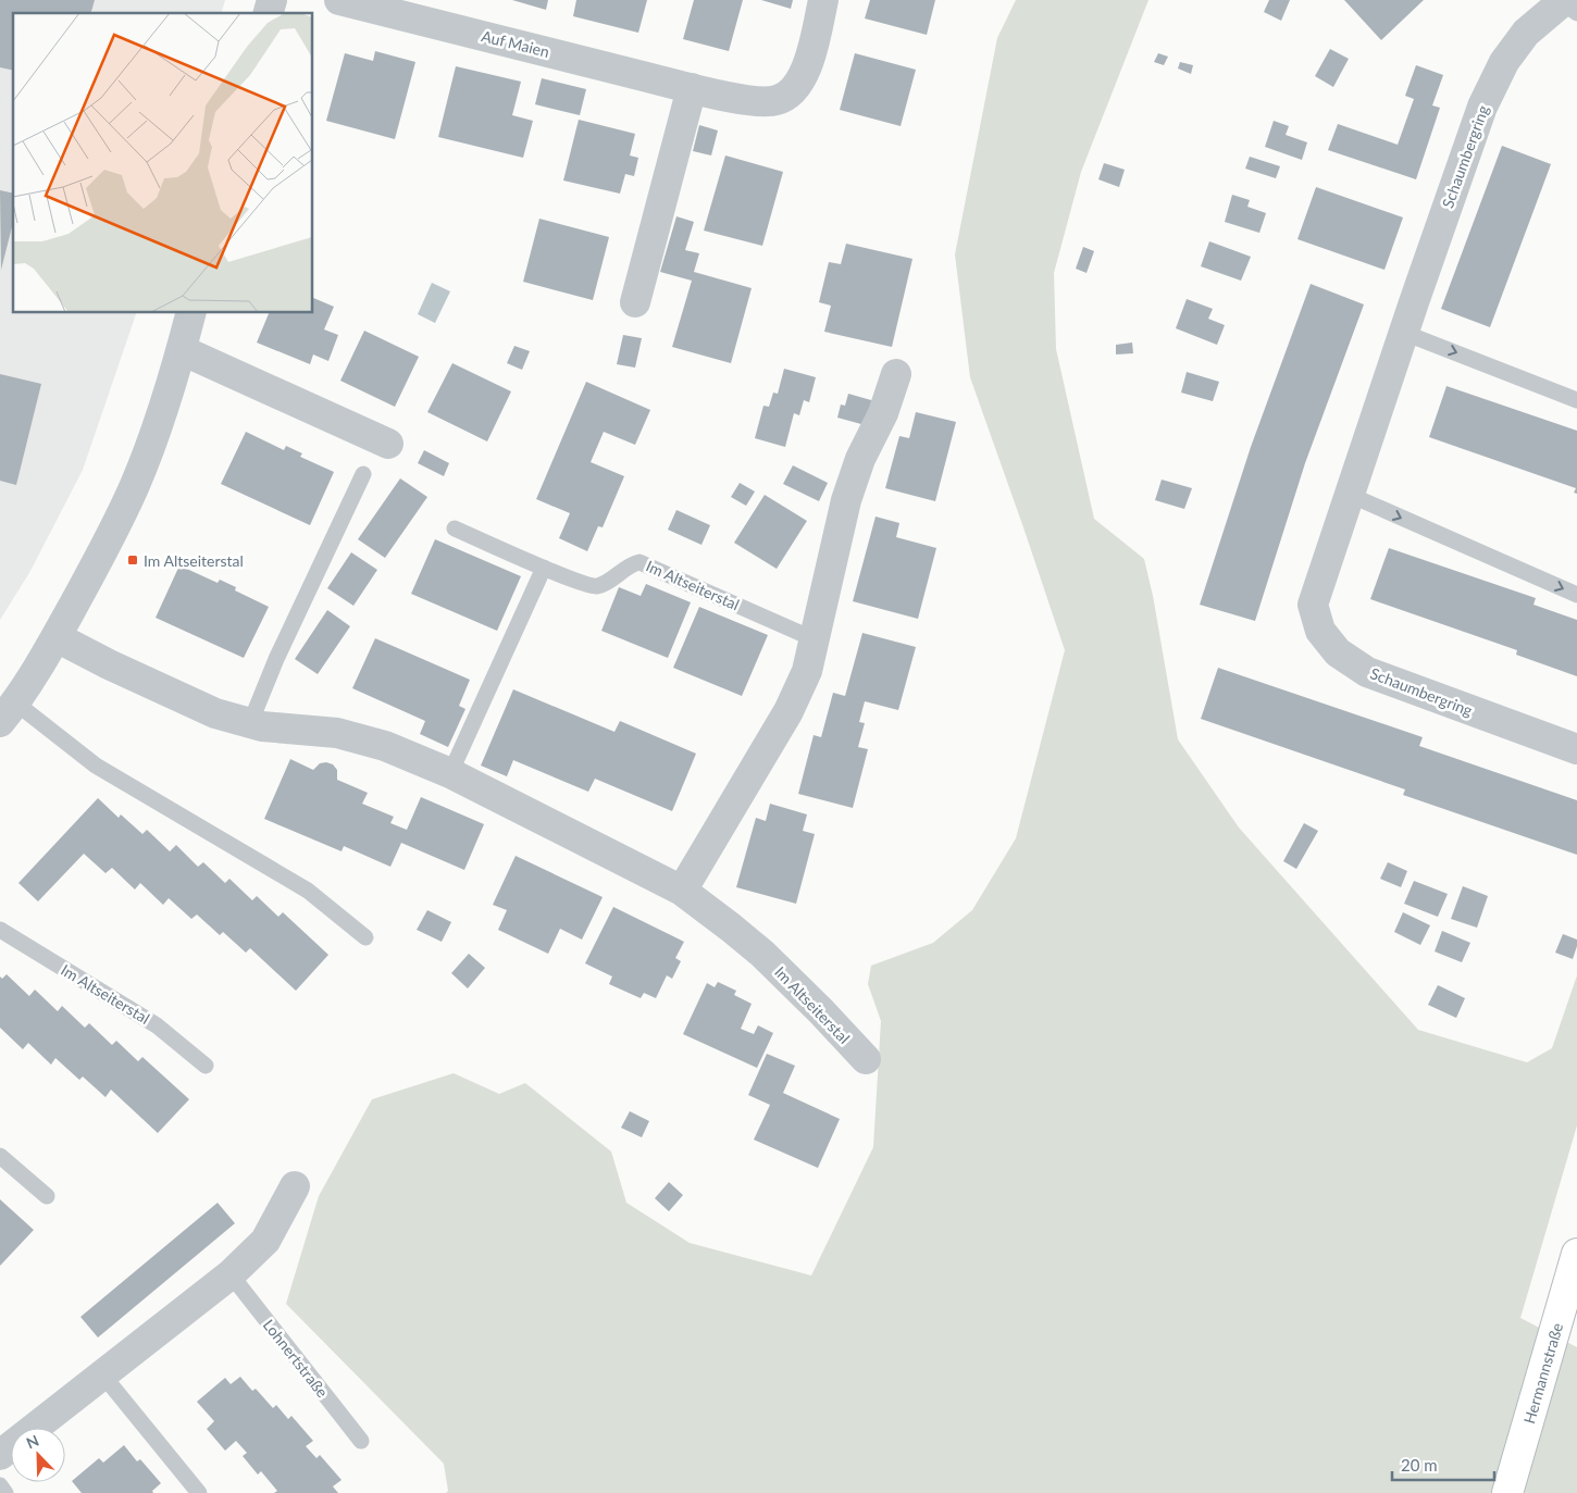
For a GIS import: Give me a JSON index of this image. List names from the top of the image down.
{
  "streets": {
    "street": [
      "Auf Maien",
      "Schaumbergring",
      "Im Altseiterstal",
      "Hermannstraße"
    ],
    "lane": ["Lohnertstraße"]
  },
  "places": {
    "transit": ["Im Altseiterstal"]
  },
  "scale_bar": "20 m",
  "north": "top left"
}
